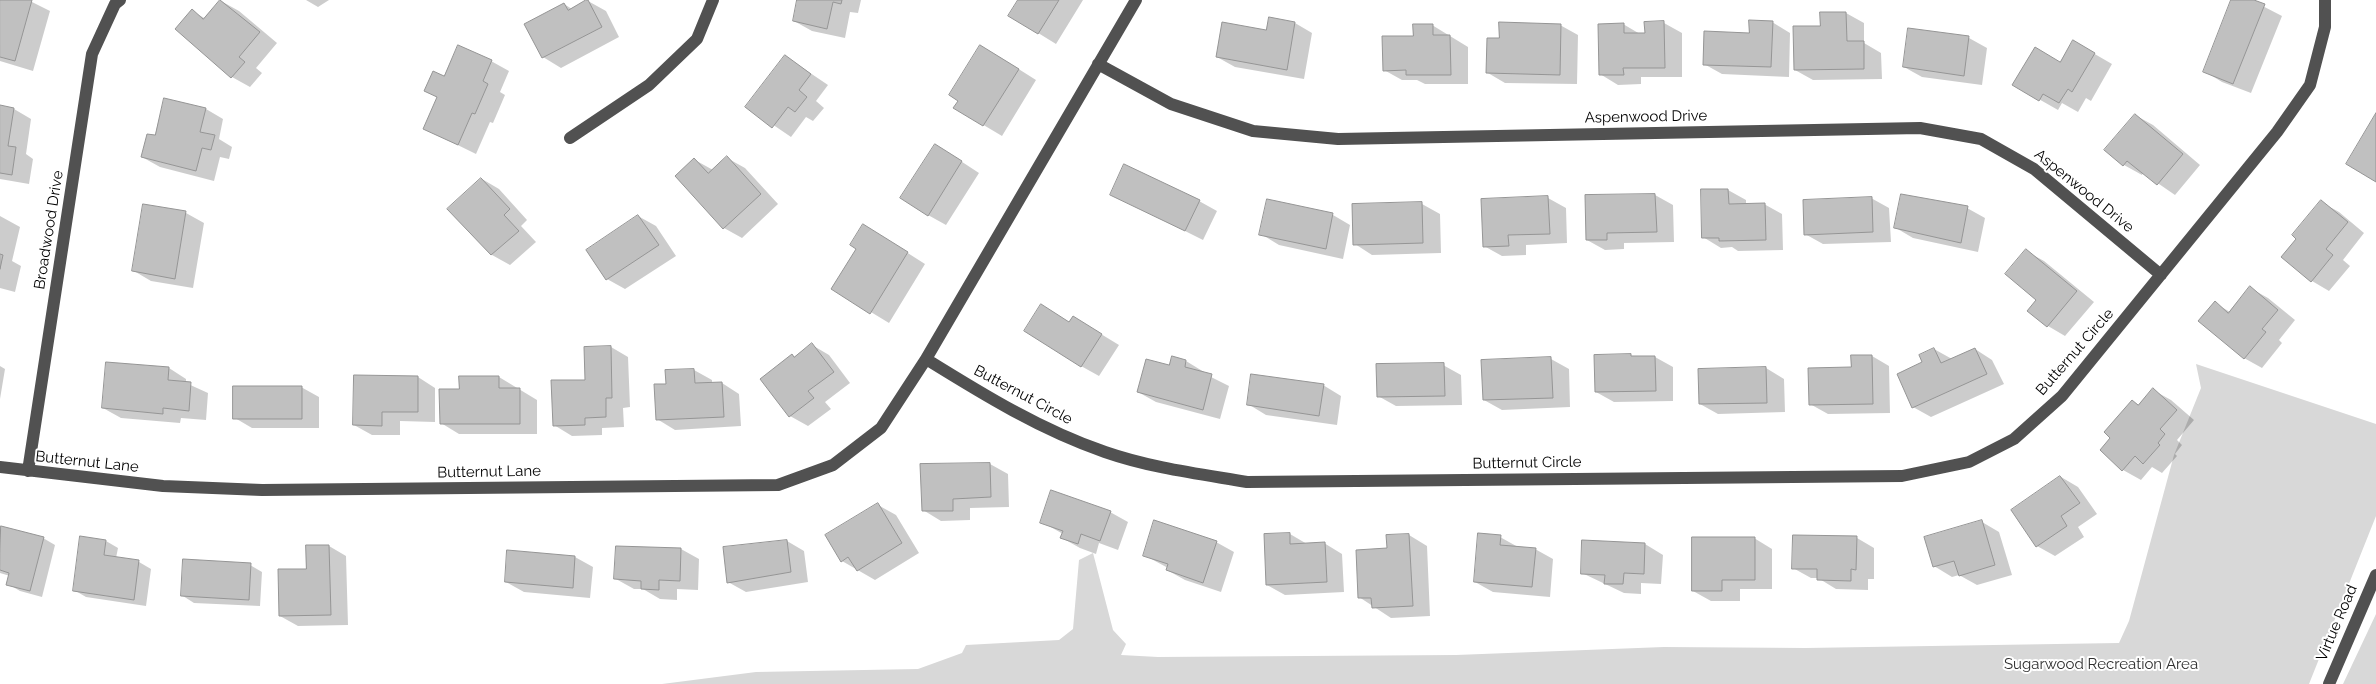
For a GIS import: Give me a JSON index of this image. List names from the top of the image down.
{
  "streets": {
    "street": [
      "Aspenwood Drive",
      "Broadwood Drive",
      "Butternut Circle",
      "Butternut Lane",
      "Virtue Road"
    ]
  },
  "crossings": [
    ["Aspenwood Drive", "Butternut Circle"],
    ["Broadwood Drive", "Butternut Lane"],
    ["Butternut Circle", "Butternut Lane"]
  ],
  "parks": ["Sugarwood Recreation Area"]
}
